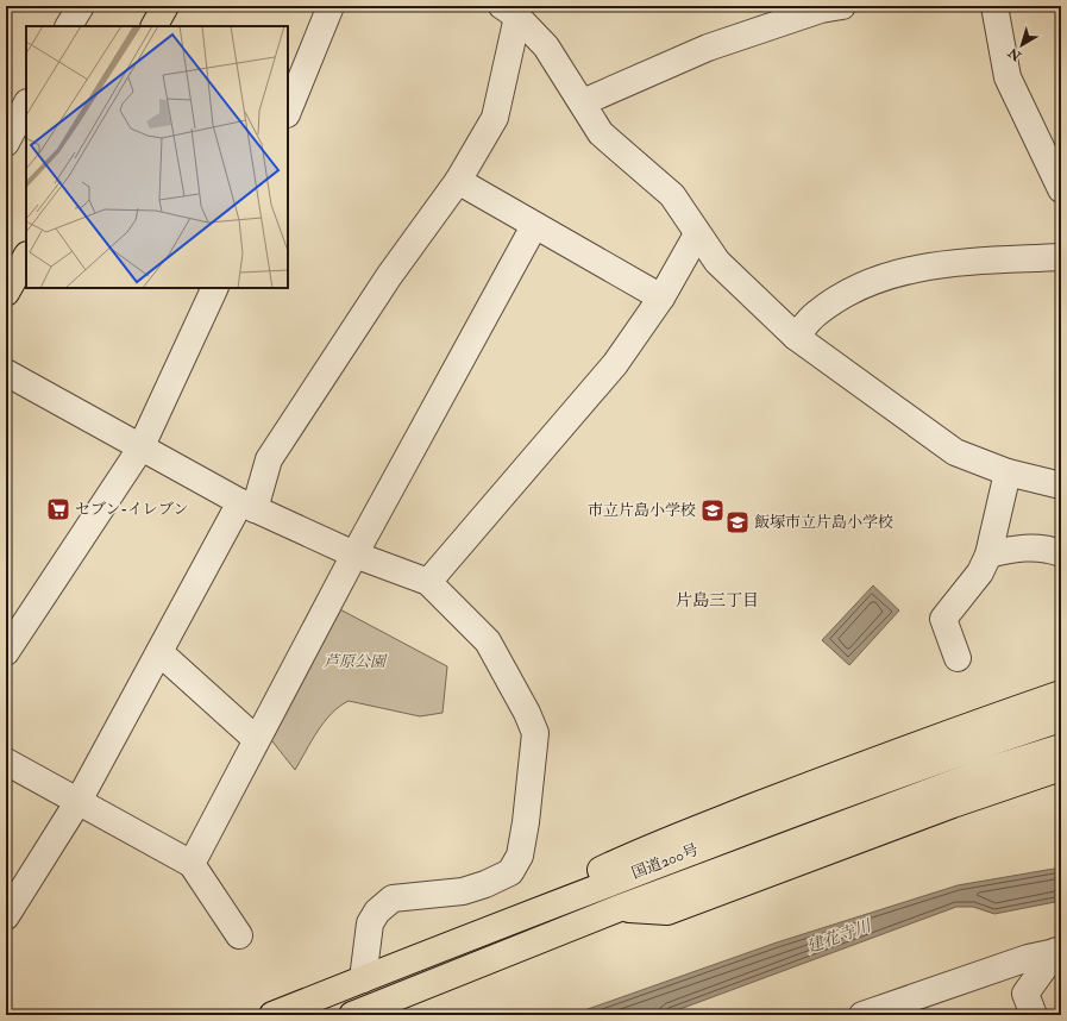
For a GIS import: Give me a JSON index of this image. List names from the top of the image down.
{
  "streets": {
    "highway": ["国道200号"]
  },
  "districts": ["片島三丁目"],
  "water": ["建花寺川"],
  "parks": ["芦原公園"],
  "places": {
    "supermarket": ["セブン-イレブン"],
    "school or university": ["市立片島小学校", "飯塚市立片島小学校"]
  },
  "north": "bottom left"
}
